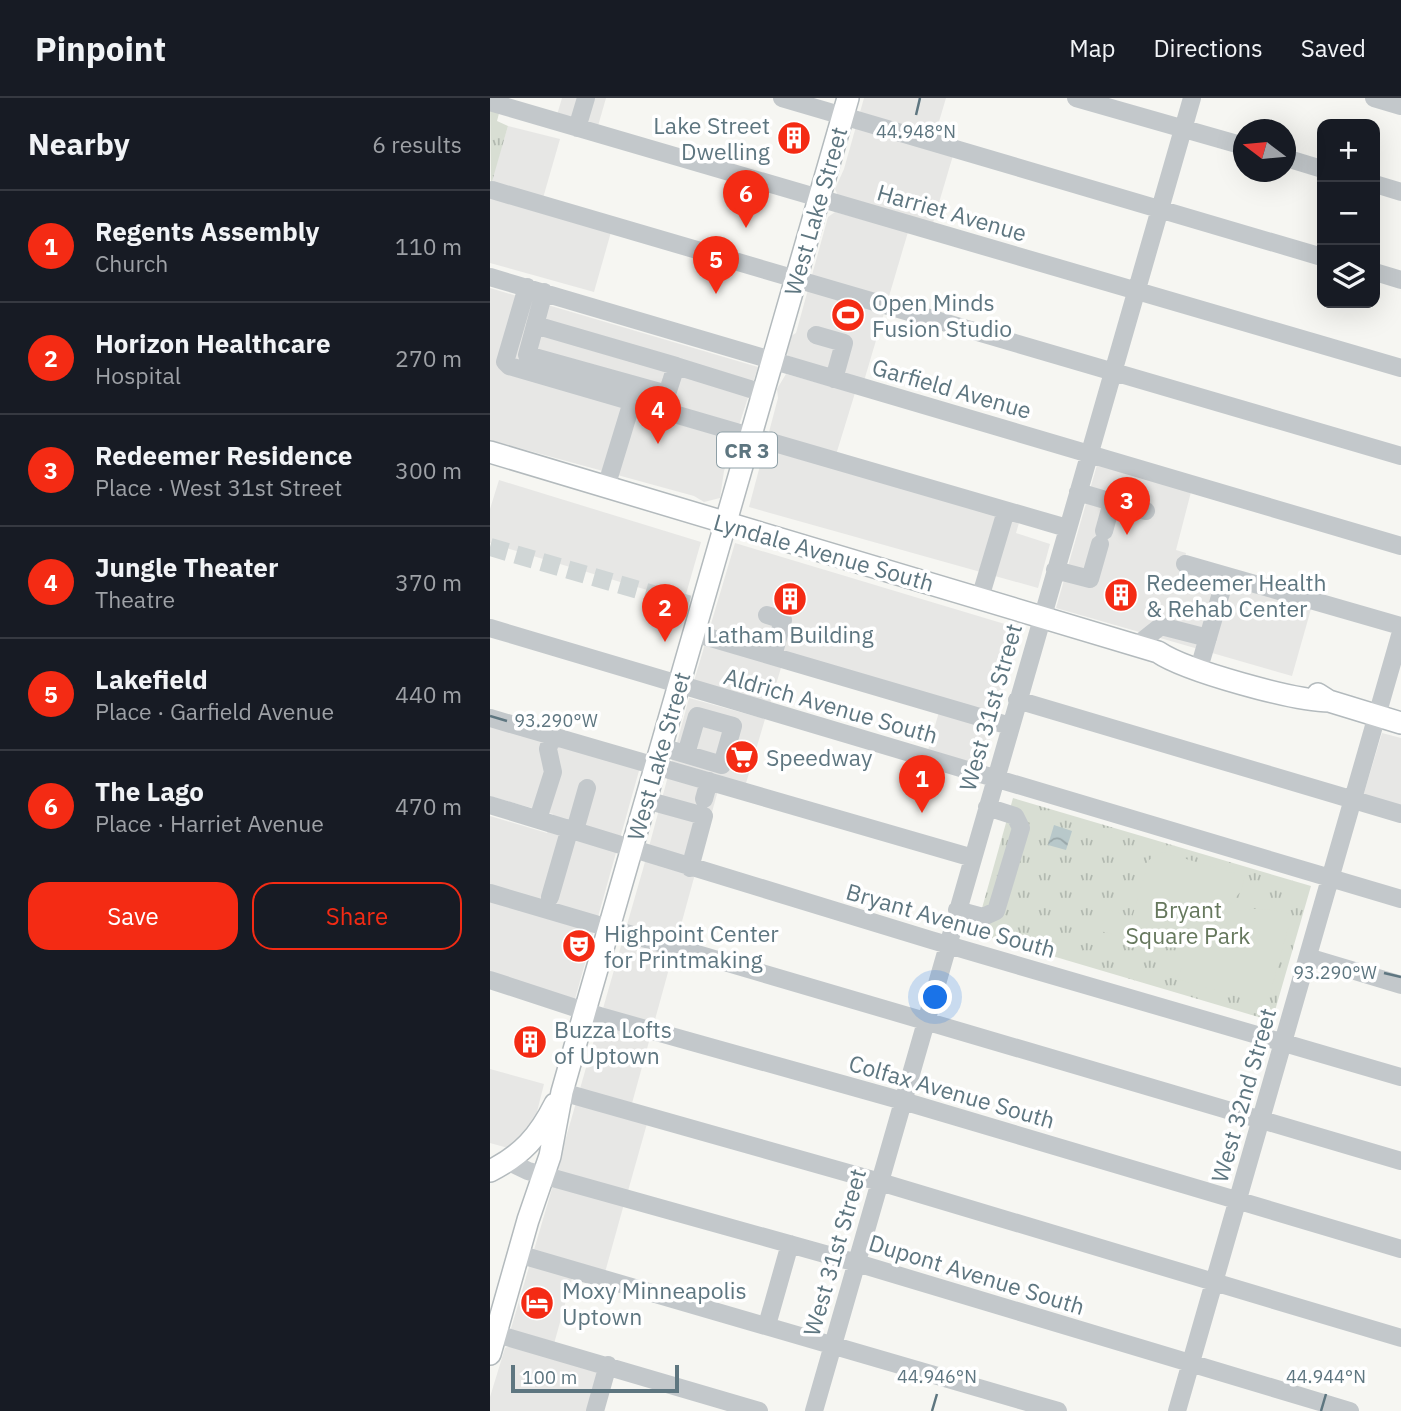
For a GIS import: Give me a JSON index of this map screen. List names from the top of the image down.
{
  "streets": {
    "main road": ["West Lake Street", "CR 3", "Lyndale Avenue South"],
    "street": [
      "Harriet Avenue",
      "Garfield Avenue",
      "Aldrich Avenue South",
      "West 31st Street",
      "Bryant Avenue South",
      "Colfax Avenue South",
      "West 32nd Street",
      "Dupont Avenue South"
    ]
  },
  "crossings": [
    ["West Lake Street", "Harriet Avenue"],
    ["West Lake Street", "Garfield Avenue"],
    ["West Lake Street", "Lyndale Avenue South"],
    ["West Lake Street", "Aldrich Avenue South"],
    ["West Lake Street", "Bryant Avenue South"],
    ["West Lake Street", "Colfax Avenue South"],
    ["West Lake Street", "Dupont Avenue South"],
    ["Harriet Avenue", "West 31st Street"],
    ["Garfield Avenue", "West 31st Street"],
    ["Lyndale Avenue South", "West 31st Street"],
    ["Lyndale Avenue South", "West 32nd Street"],
    ["Aldrich Avenue South", "West 31st Street"],
    ["Aldrich Avenue South", "West 32nd Street"],
    ["West 31st Street", "Bryant Avenue South"],
    ["West 31st Street", "Colfax Avenue South"],
    ["West 31st Street", "Dupont Avenue South"],
    ["Bryant Avenue South", "West 32nd Street"],
    ["Colfax Avenue South", "West 32nd Street"],
    ["West 32nd Street", "Dupont Avenue South"]
  ],
  "parks": ["Bryant Square Park"],
  "places": {
    "building": [
      "Lake Street Dwelling",
      "Redeemer Health & Rehab Center",
      "Latham Building",
      "Buzza Lofts of Uptown"
    ],
    "sports": ["Open Minds Fusion Studio"],
    "supermarket": ["Speedway"],
    "theatre": ["Highpoint Center for Printmaking"],
    "hotel": ["Moxy Minneapolis Uptown"]
  },
  "scale_bar": "100 m",
  "north": "left",
  "page": {
    "header": "Pinpoint",
    "nav": ["Map", "Directions", "Saved"],
    "heading": ["Nearby", "6 results"],
    "map_buttons": ["+", "−"],
    "pins": [
      "6",
      "5",
      "4",
      "3",
      "2",
      "1"
    ],
    "list": [
      {
        "mark": "1",
        "name": "Regents Assembly",
        "note": "Church",
        "value": "110 m"
      },
      {
        "mark": "2",
        "name": "Horizon Healthcare",
        "note": "Hospital",
        "value": "270 m"
      },
      {
        "mark": "3",
        "name": "Redeemer Residence",
        "note": "Place · West 31st Street",
        "value": "300 m"
      },
      {
        "mark": "4",
        "name": "Jungle Theater",
        "note": "Theatre",
        "value": "370 m"
      },
      {
        "mark": "5",
        "name": "Lakefield",
        "note": "Place · Garfield Avenue",
        "value": "440 m"
      },
      {
        "mark": "6",
        "name": "The Lago",
        "note": "Place · Harriet Avenue",
        "value": "470 m"
      }
    ],
    "buttons": ["Save", "Share"],
    "scale": "100 m"
  },
  "coordinates": [
    "44.948°N",
    "93.290°W",
    "44.946°N",
    "44.944°N"
  ]
}
